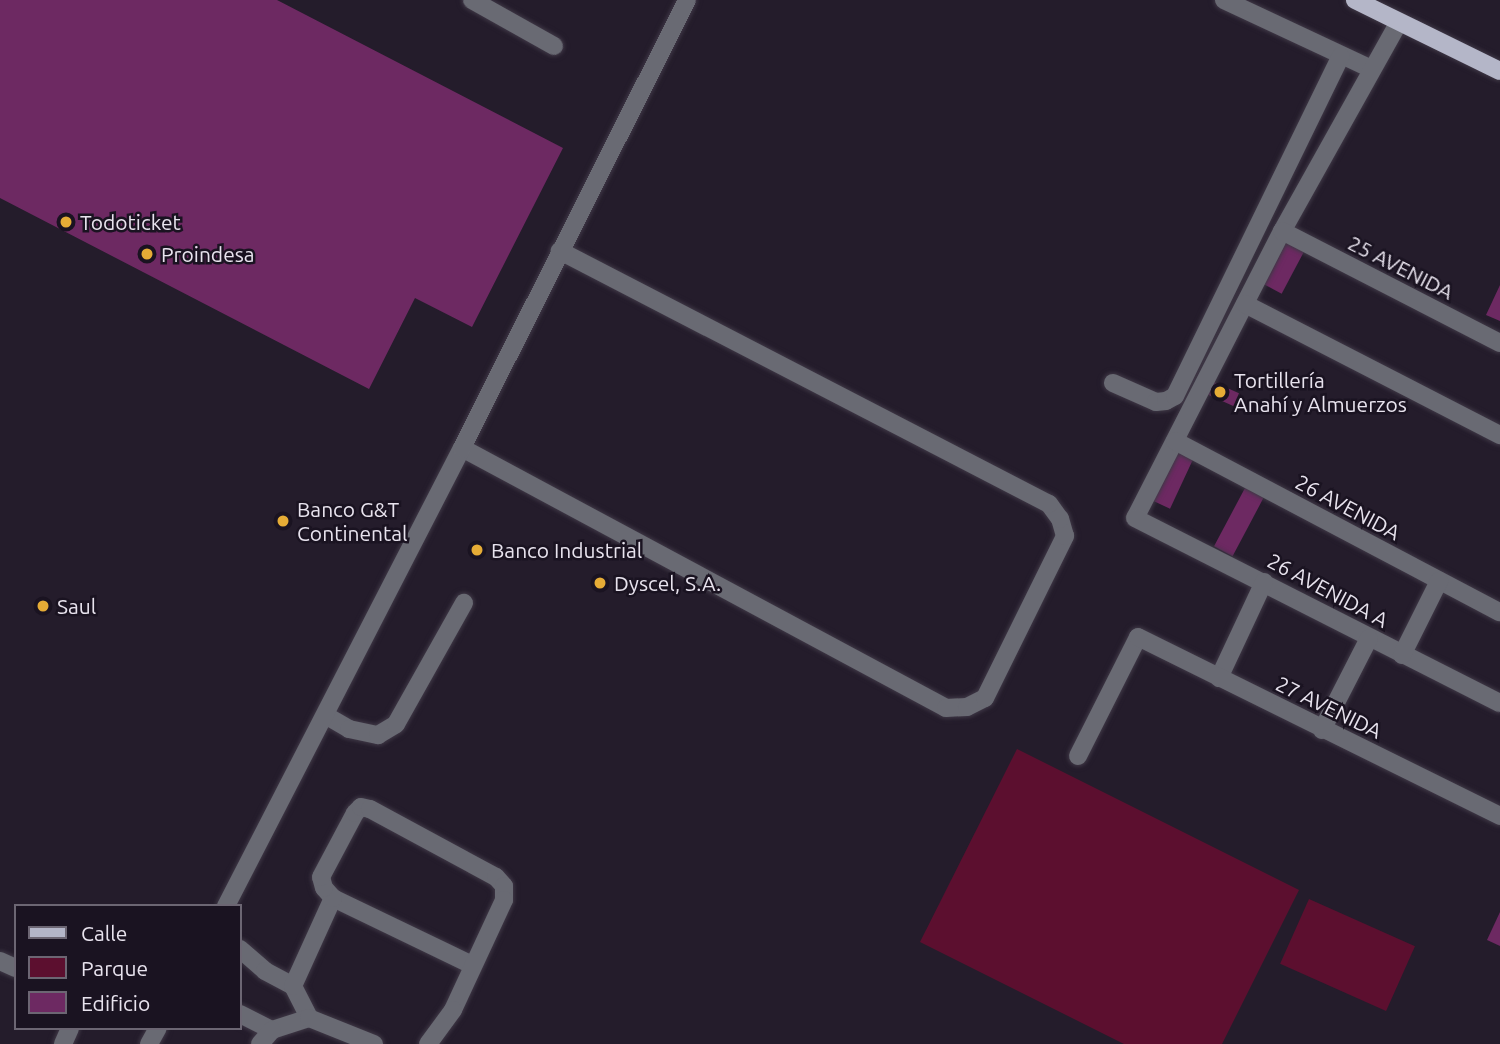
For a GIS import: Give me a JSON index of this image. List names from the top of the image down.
{
  "streets": {
    "street": [
      "25 AVENIDA",
      "26 AVENIDA",
      "26 AVENIDA A",
      "27 AVENIDA"
    ]
  },
  "crossings": [
    ["26 AVENIDA", "26 AVENIDA A"]
  ],
  "places": [
    "Todoticket",
    "Proindesa",
    "Tortillería Anahí y Almuerzos",
    "Banco G&T Continental",
    "Banco Industrial",
    "Dyscel, S.A.",
    "Saul"
  ],
  "legend": ["Calle", "Parque", "Edificio"]
}
